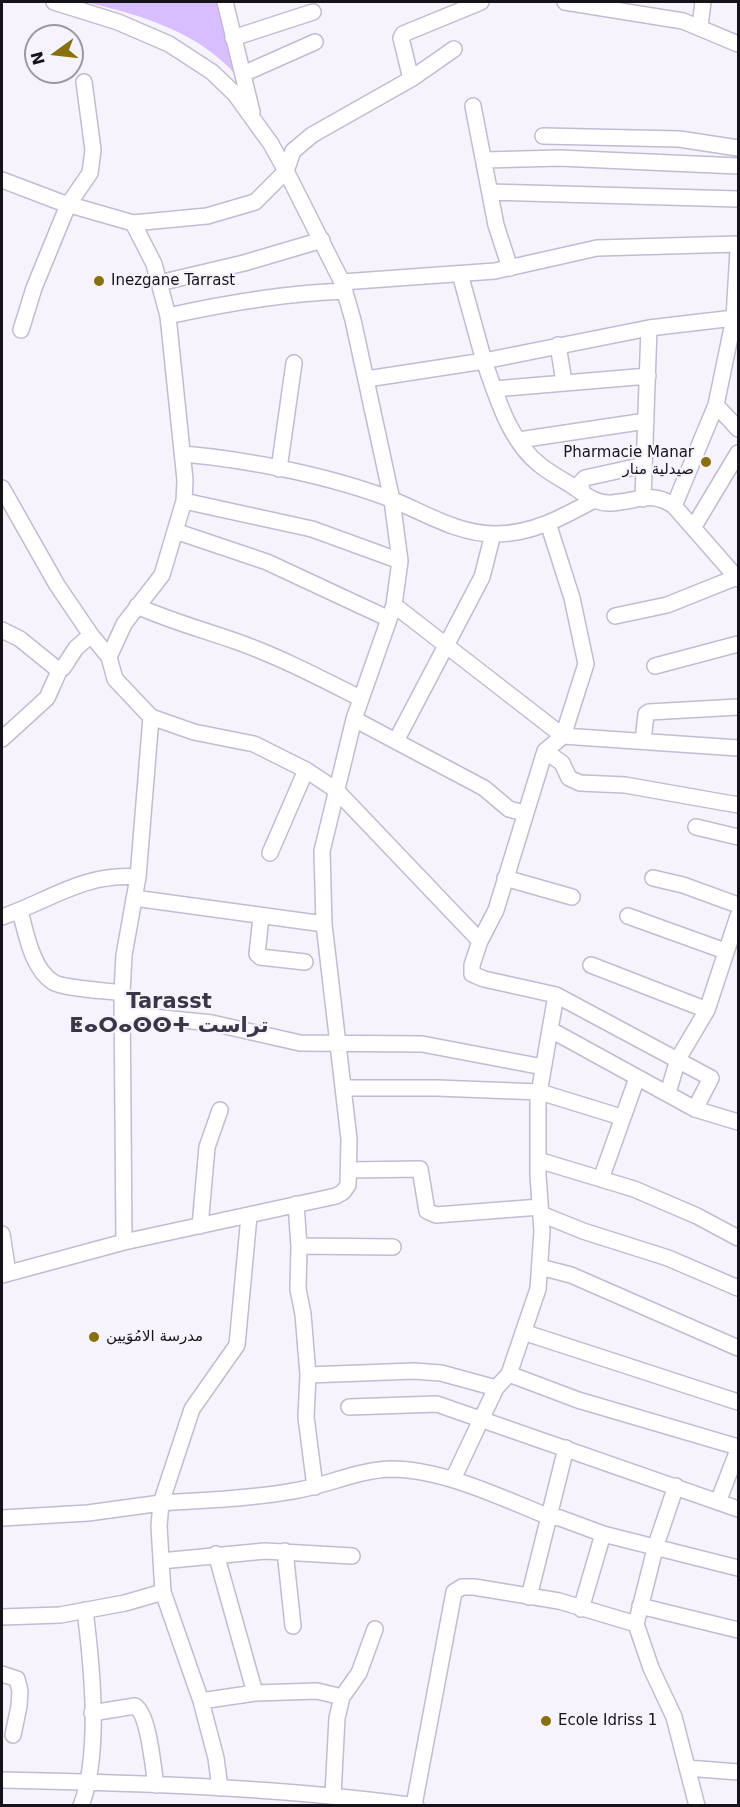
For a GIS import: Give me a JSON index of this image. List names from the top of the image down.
{
  "districts": ["Tarasst ⵟⴰⵔⴰⵙⵙⵜ تراست"],
  "places": [
    "Inezgane Tarrast",
    "Pharmacie Manar صيدلية منار",
    "مدرسة الامُوَيين",
    "Ecole Idriss 1"
  ],
  "north": "left"
}
